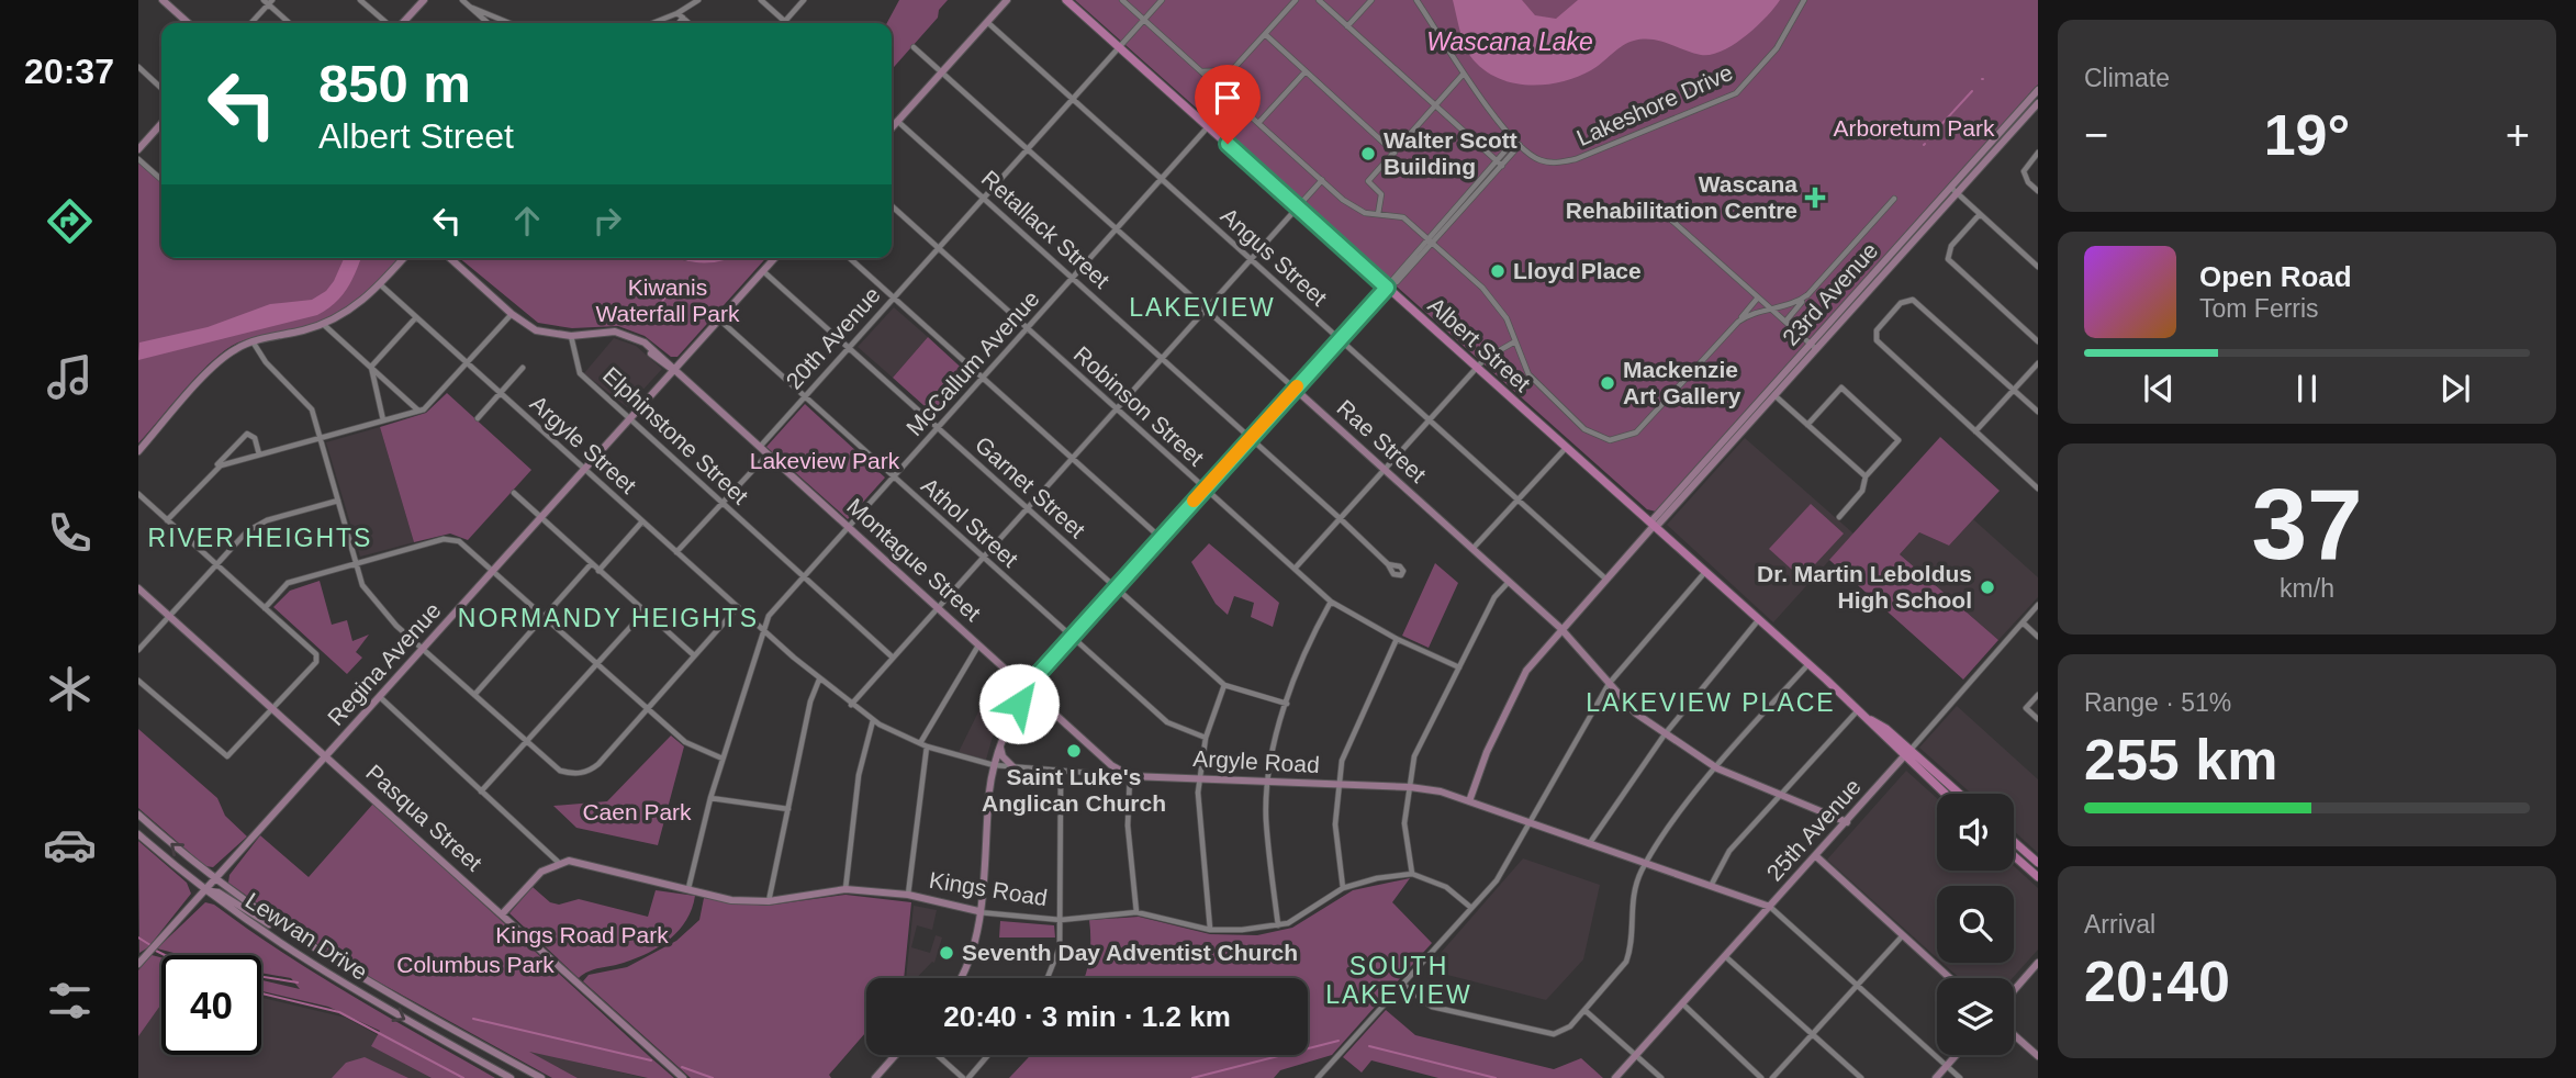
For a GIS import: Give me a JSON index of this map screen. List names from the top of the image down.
{
  "streets": {
    "main road": ["Albert Street"],
    "street": [
      "Lakeshore Drive",
      "Retallack Street",
      "Angus Street",
      "23rd Avenue",
      "20th Avenue",
      "McCallum Avenue",
      "Robinson Street",
      "Elphinstone Street",
      "Rae Street",
      "Argyle Street",
      "Garnet Street",
      "Athol Street",
      "Montague Street",
      "Regina Avenue",
      "Argyle Road",
      "Pasqua Street",
      "25th Avenue",
      "Kings Road",
      "Lewvan Drive"
    ]
  },
  "crossings": [
    ["Retallack Street", "20th Avenue"],
    ["Retallack Street", "McCallum Avenue"],
    ["Angus Street", "23rd Avenue"],
    ["Angus Street", "20th Avenue"],
    ["Angus Street", "McCallum Avenue"],
    ["23rd Avenue", "Albert Street"],
    ["23rd Avenue", "Rae Street"],
    ["23rd Avenue", "Argyle Road"],
    ["20th Avenue", "Albert Street"],
    ["20th Avenue", "Robinson Street"],
    ["20th Avenue", "Rae Street"],
    ["20th Avenue", "Garnet Street"],
    ["20th Avenue", "Athol Street"],
    ["20th Avenue", "Montague Street"],
    ["Albert Street", "McCallum Avenue"],
    ["Albert Street", "25th Avenue"],
    ["McCallum Avenue", "Robinson Street"],
    ["McCallum Avenue", "Elphinstone Street"],
    ["McCallum Avenue", "Rae Street"],
    ["McCallum Avenue", "Argyle Street"],
    ["McCallum Avenue", "Garnet Street"],
    ["McCallum Avenue", "Athol Street"],
    ["McCallum Avenue", "Montague Street"],
    ["McCallum Avenue", "Argyle Road"],
    ["McCallum Avenue", "Kings Road"],
    ["Elphinstone Street", "Montague Street"],
    ["Elphinstone Street", "Regina Avenue"],
    ["Rae Street", "25th Avenue"],
    ["Argyle Street", "Regina Avenue"],
    ["Argyle Street", "Argyle Road"],
    ["Garnet Street", "Regina Avenue"],
    ["Athol Street", "Regina Avenue"],
    ["Montague Street", "Regina Avenue"],
    ["Montague Street", "Argyle Road"],
    ["Regina Avenue", "Pasqua Street"],
    ["Regina Avenue", "Lewvan Drive"],
    ["Argyle Road", "25th Avenue"]
  ],
  "districts": [
    "LAKEVIEW",
    "RIVER HEIGHTS",
    "NORMANDY HEIGHTS",
    "LAKEVIEW PLACE",
    "SOUTH LAKEVIEW"
  ],
  "water": ["Wascana Lake"],
  "parks": [
    "Arboretum Park",
    "Kiwanis Waterfall Park",
    "Lakeview Park",
    "Caen Park",
    "Kings Road Park",
    "Columbus Park"
  ],
  "places": {
    "other": [
      "Walter Scott Building",
      "Lloyd Place",
      "Mackenzie Art Gallery",
      "Dr. Martin Leboldus High School",
      "Saint Luke's Anglican Church",
      "Seventh Day Adventist Church"
    ],
    "health": ["Wascana Rehabilitation Centre"]
  },
  "page": {
    "tabs": "20:37",
    "tile": [
      "Climate",
      ["37", "km/h"],
      ["Range · 51%", "255 km"],
      ["Arrival", "20:40"]
    ],
    "turn": ["850 m", "Albert Street"],
    "heat": ["−", "19°", "+"],
    "song": ["Open Road", "Tom Ferris"],
    "limit": "40",
    "trip": "20:40 · 3 min · 1.2 km"
  }
}
